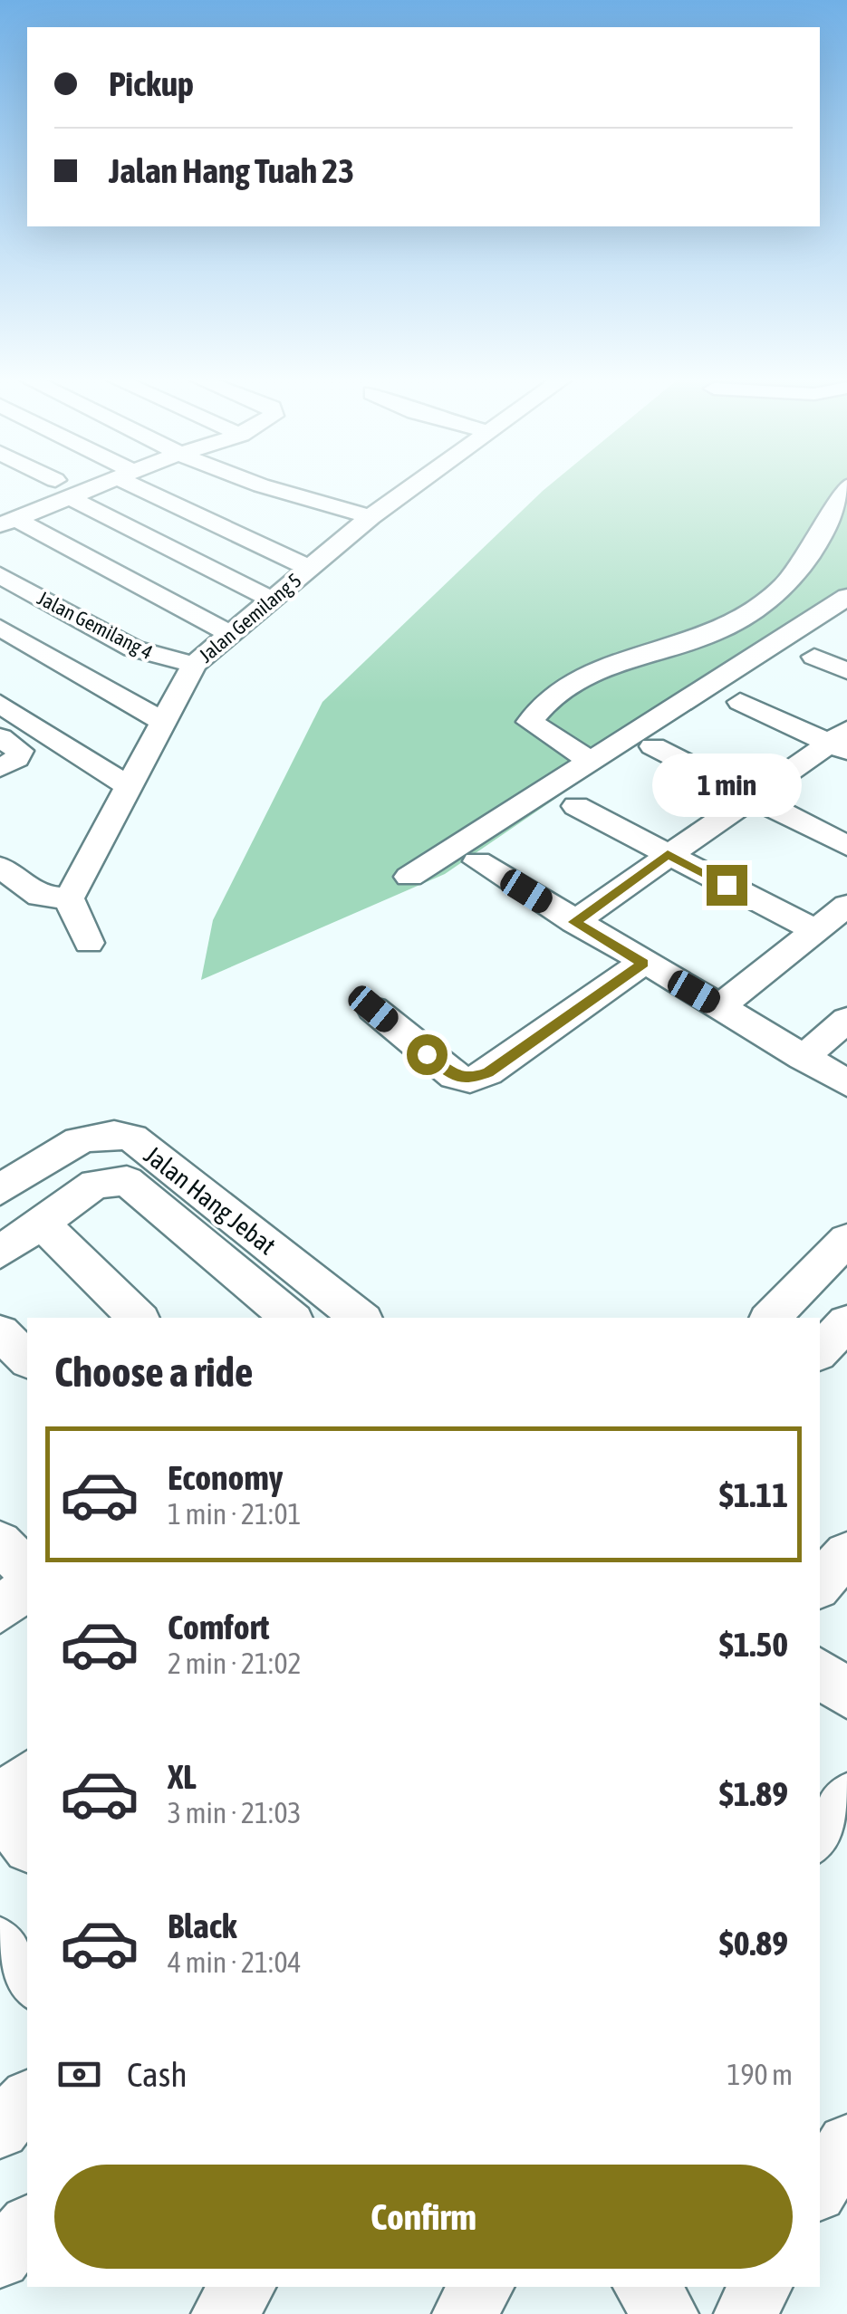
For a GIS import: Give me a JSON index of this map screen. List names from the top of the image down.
{
  "streets": {
    "street": ["Jalan Gemilang 5", "Jalan Gemilang 4", "Jalan Hang Jebat"]
  },
  "crossings": [
    ["Jalan Gemilang 5", "Jalan Gemilang 4"]
  ],
  "page": {
    "banner": ["Pickup", "Jalan Hang Tuah 23"],
    "bubble": "1 min",
    "heading": "Choose a ride",
    "list": [
      {
        "name": "Economy",
        "note": "1 min · 21:01",
        "value": "$1.11"
      },
      {
        "name": "Comfort",
        "note": "2 min · 21:02",
        "value": "$1.50"
      },
      {
        "name": "XL",
        "note": "3 min · 21:03",
        "value": "$1.89"
      },
      {
        "name": "Black",
        "note": "4 min · 21:04",
        "value": "$0.89"
      }
    ],
    "pay": ["Cash", "190 m"],
    "buttons": "Confirm"
  }
}
